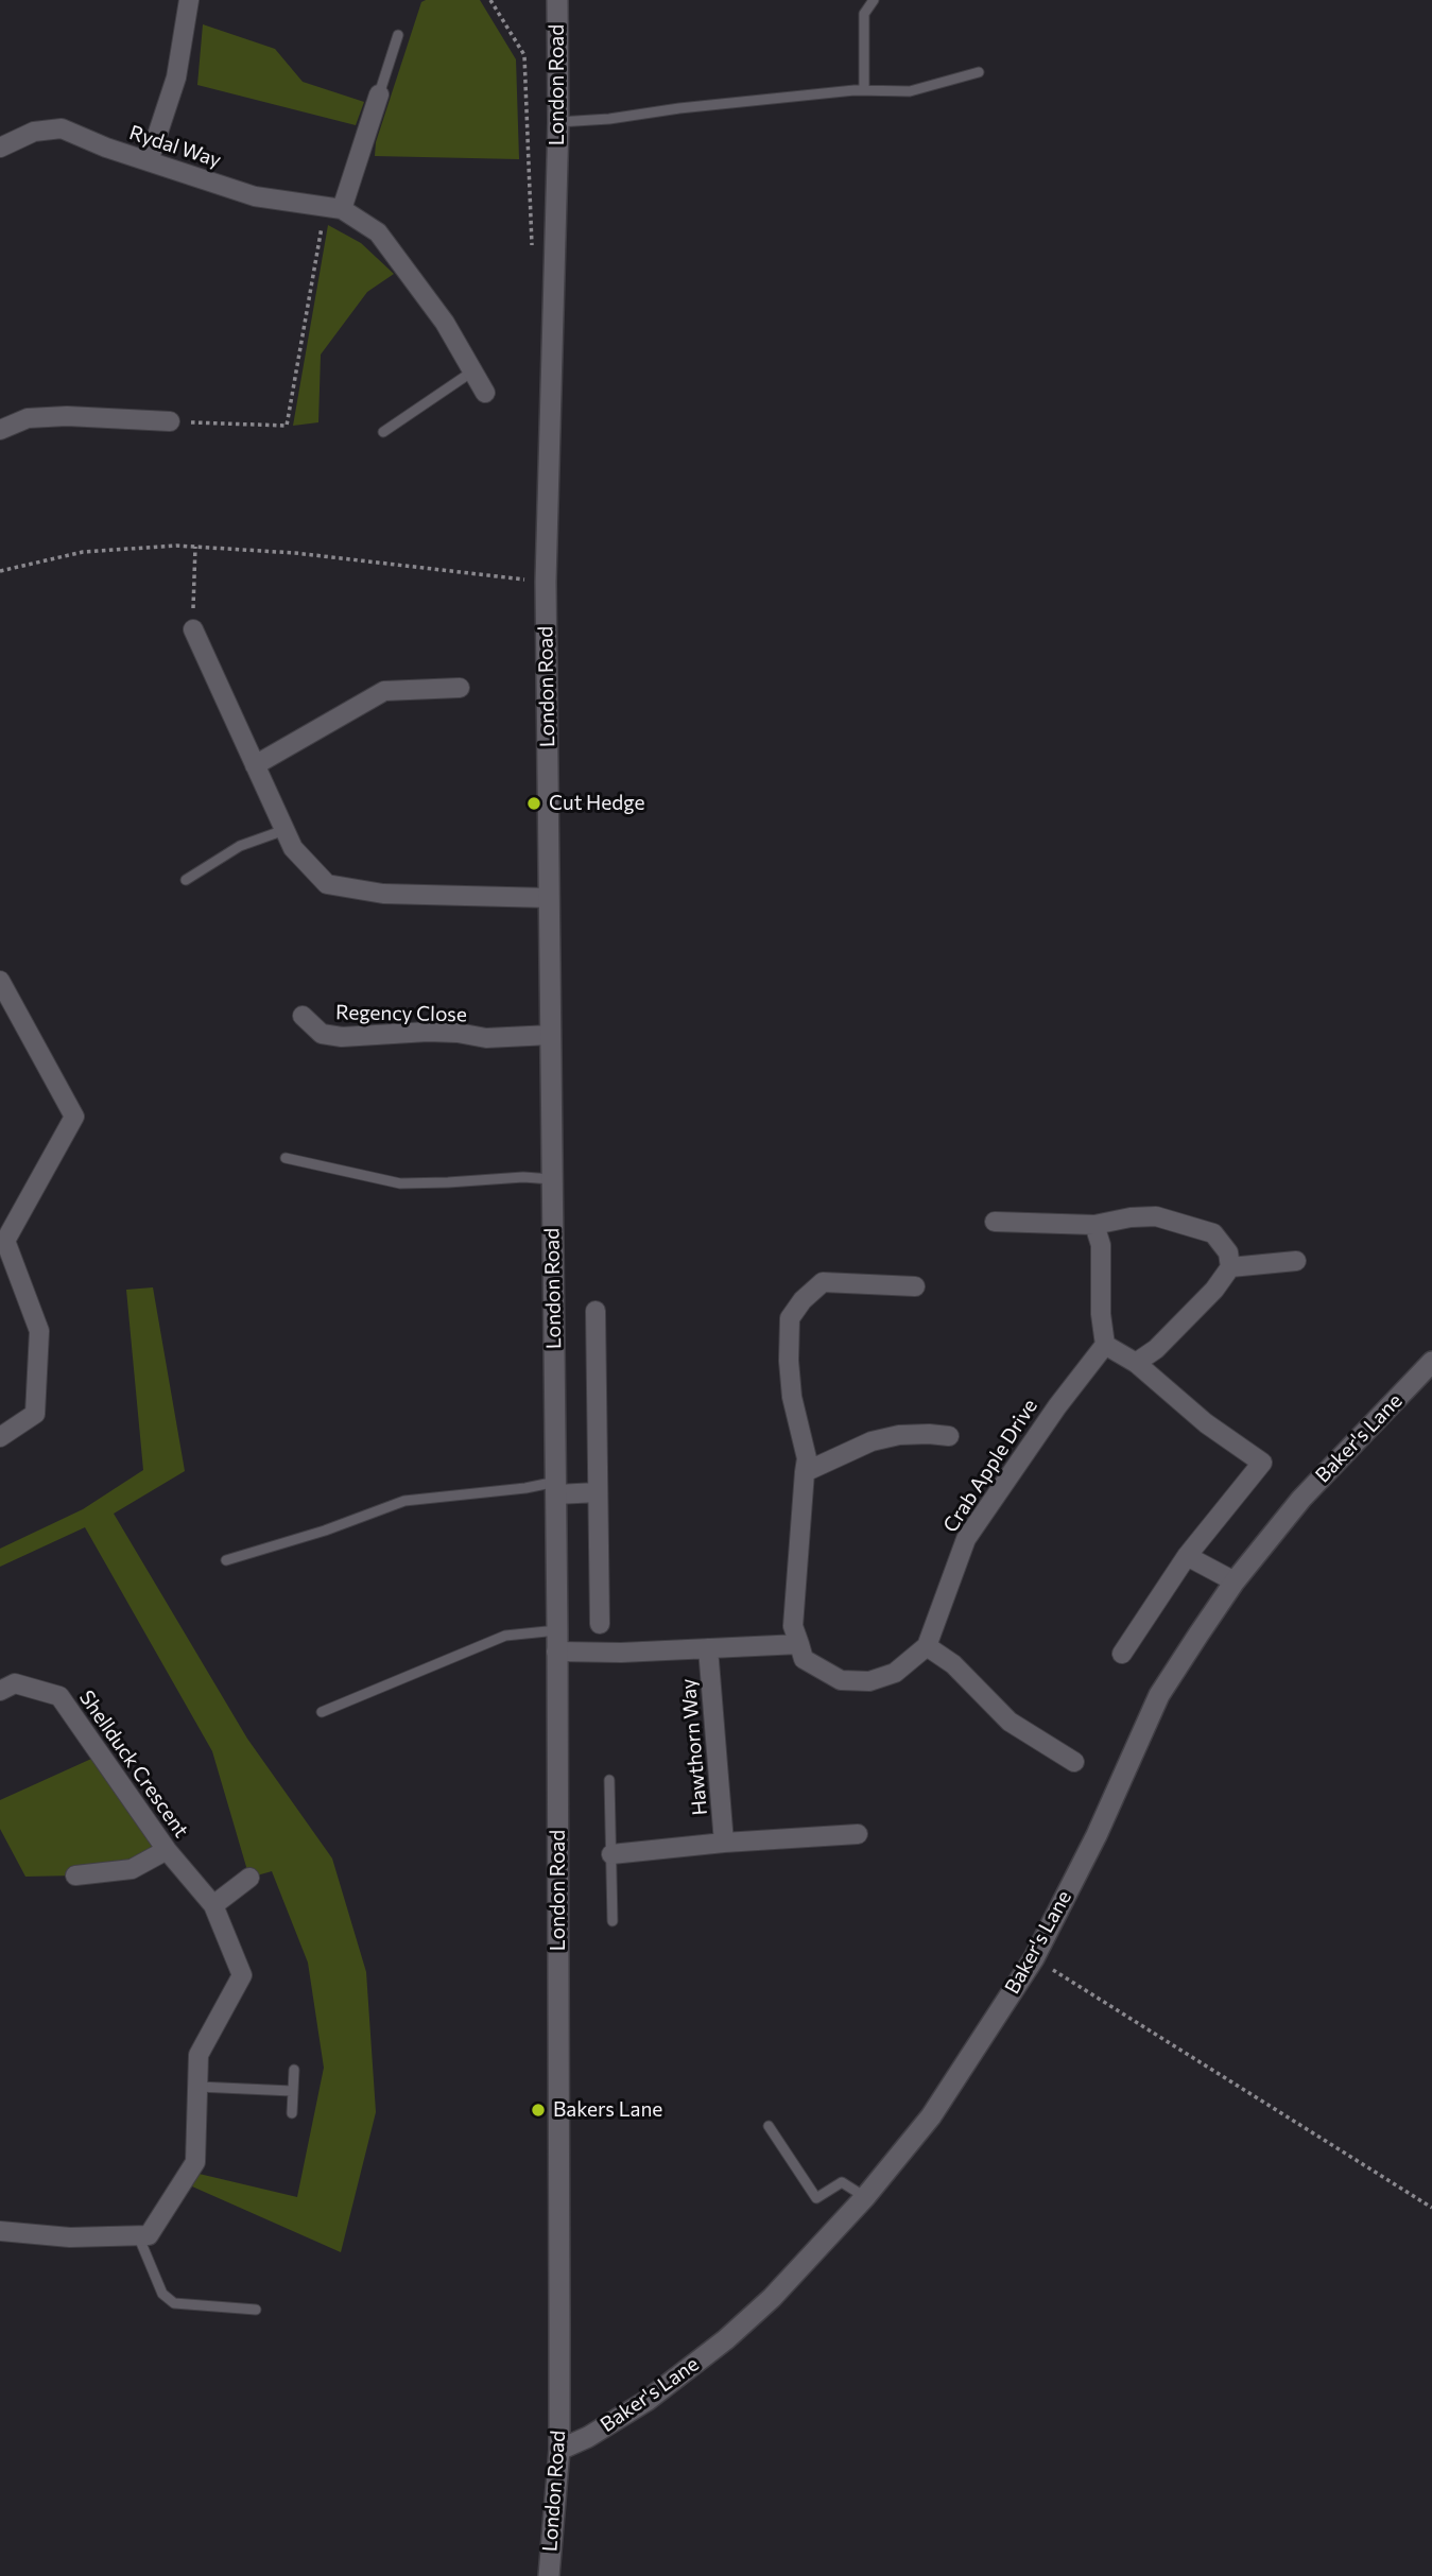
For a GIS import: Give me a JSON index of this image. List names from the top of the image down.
{
  "streets": {
    "street": [
      "London Road",
      "Rydal Way",
      "Regency Close",
      "Baker's Lane",
      "Crab Apple Drive",
      "Hawthorn Way",
      "Shellduck Crescent"
    ]
  },
  "crossings": [
    ["London Road", "Regency Close"],
    ["London Road", "Baker's Lane"]
  ],
  "places": ["Cut Hedge", "Bakers Lane"]
}
